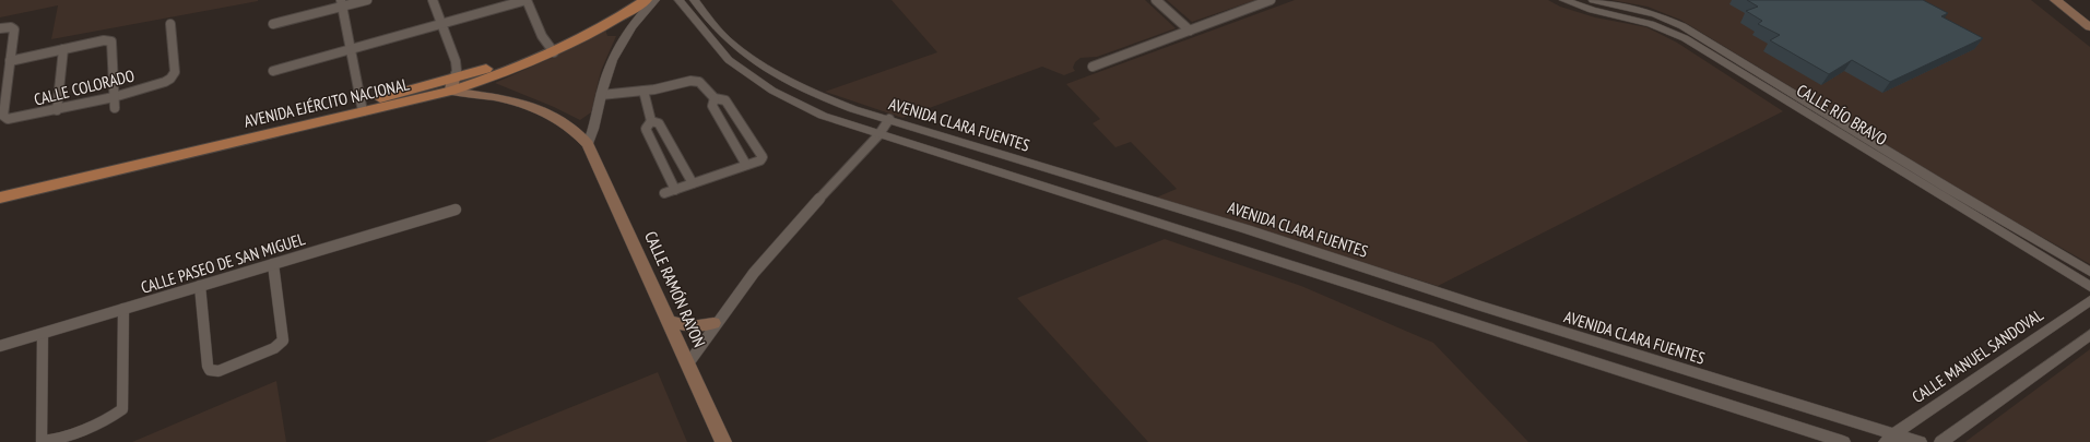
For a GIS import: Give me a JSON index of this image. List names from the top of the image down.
{
  "streets": {
    "main road": ["AVENIDA EJÉRCITO NACIONAL", "CALLE RAMÓN RAYON"],
    "street": [
      "CALLE COLORADO",
      "CALLE RÍO BRAVO",
      "AVENIDA CLARA FUENTES",
      "CALLE PASEO DE SAN MIGUEL",
      "CALLE MANUEL SANDOVAL"
    ]
  },
  "crossings": [
    ["AVENIDA CLARA FUENTES", "CALLE MANUEL SANDOVAL"]
  ]
}
